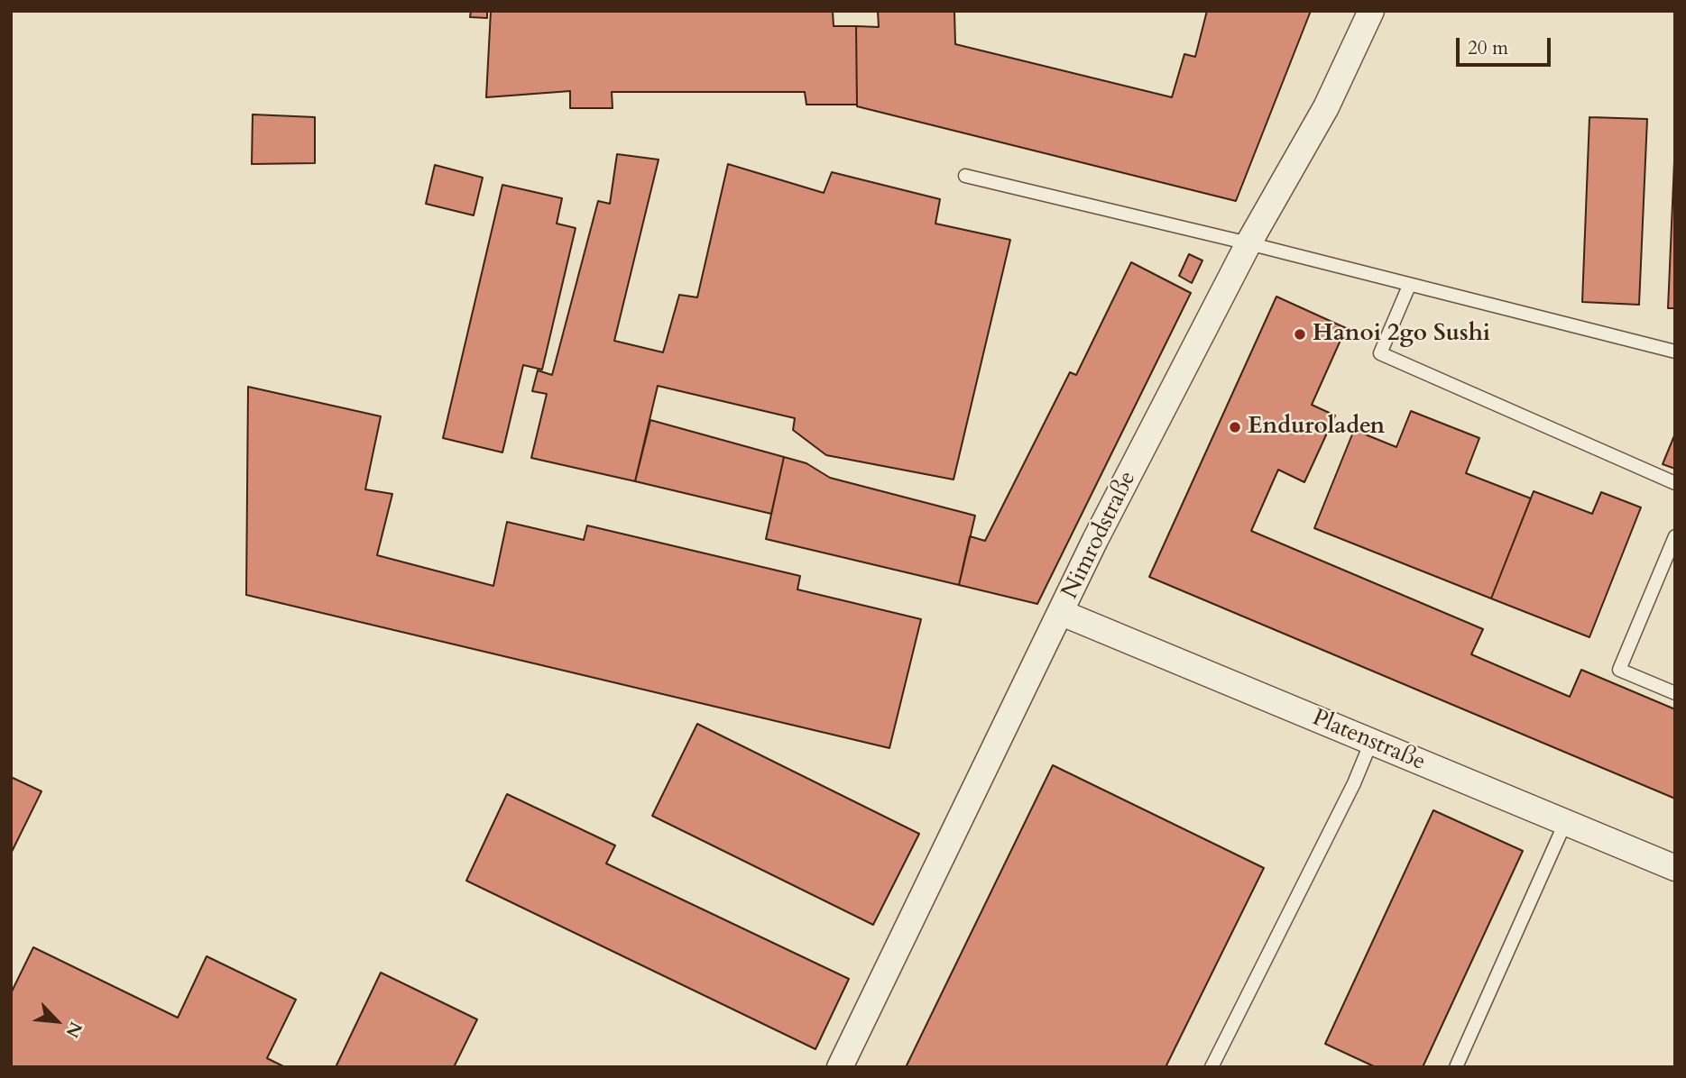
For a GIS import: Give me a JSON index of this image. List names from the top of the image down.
{
  "streets": {
    "street": ["Nimrodstraße", "Platenstraße"]
  },
  "crossings": [
    ["Nimrodstraße", "Platenstraße"]
  ],
  "places": ["Hanoi 2go Sushi", "Enduroladen"],
  "scale_bar": "20 m",
  "north": "bottom right"
}
